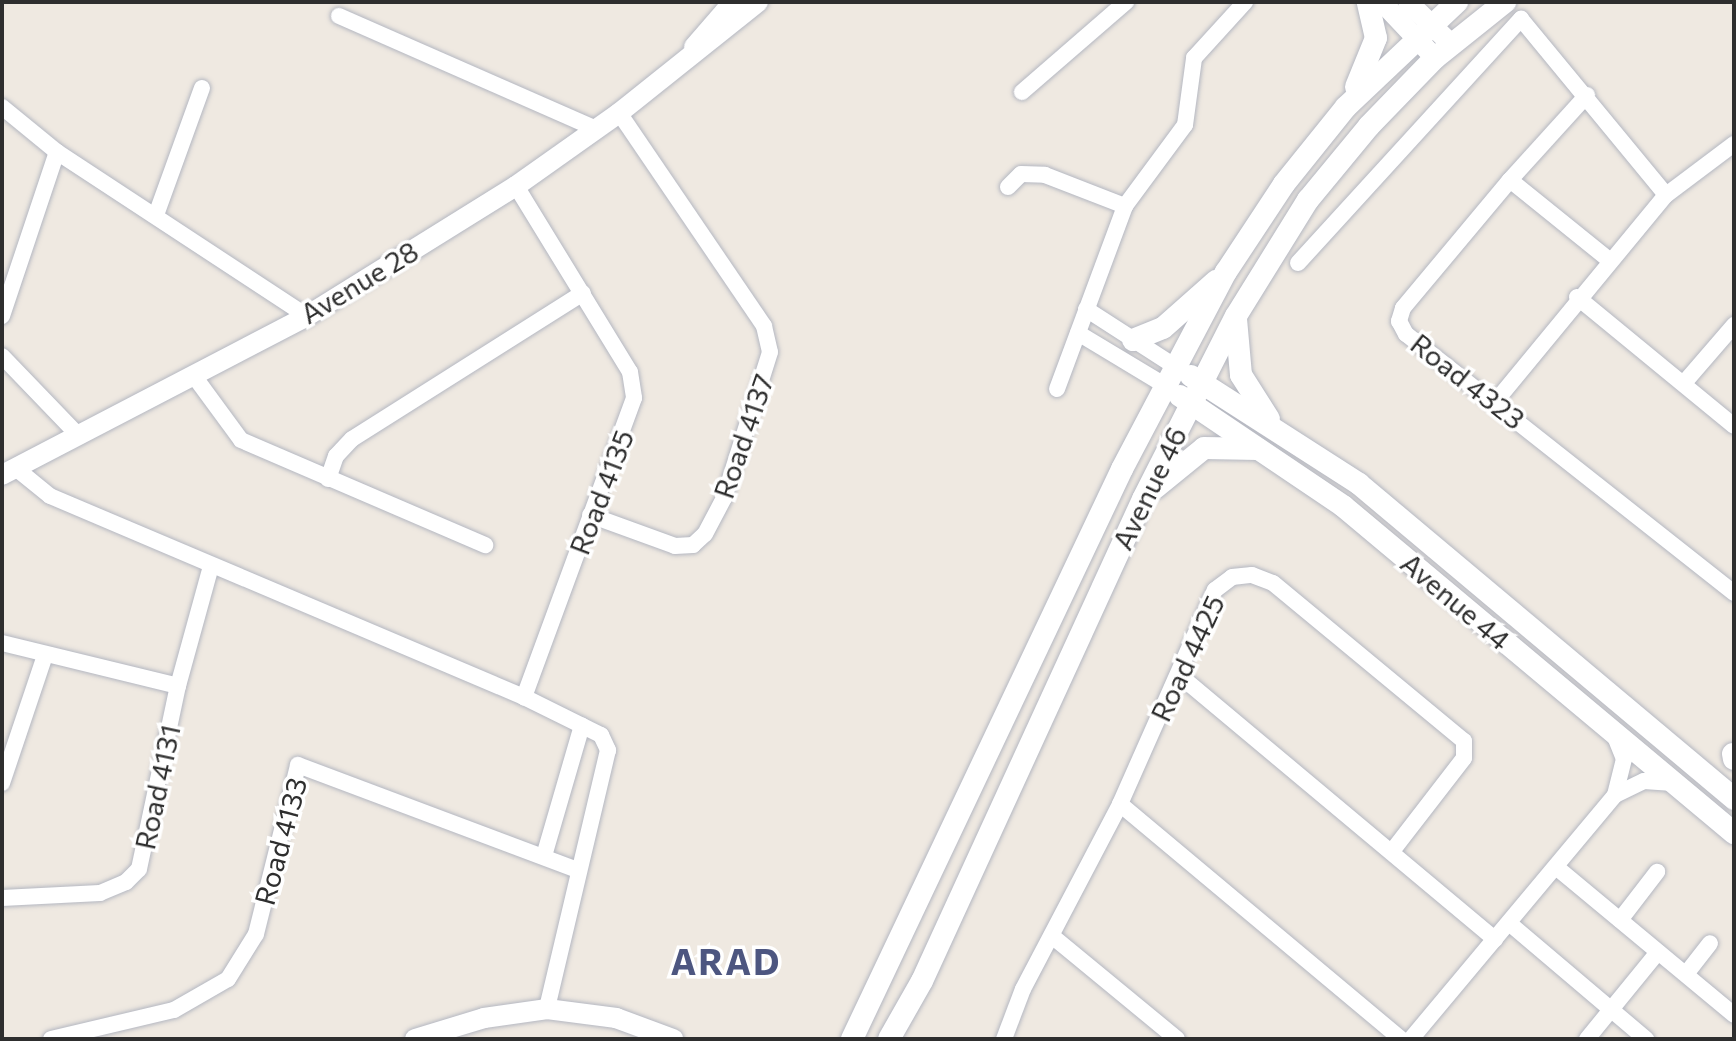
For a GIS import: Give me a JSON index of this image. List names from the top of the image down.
{
  "streets": {
    "main road": ["Avenue 46", "Avenue 44"],
    "street": [
      "Avenue 28",
      "Road 4323",
      "Road 4137",
      "Road 4135",
      "Road 4425",
      "Road 4131",
      "Road 4133"
    ]
  },
  "crossings": [
    ["Avenue 28", "Road 4137"],
    ["Avenue 28", "Road 4135"],
    ["Road 4137", "Road 4135"],
    ["Avenue 46", "Avenue 44"]
  ],
  "districts": ["ARAD"]
}
